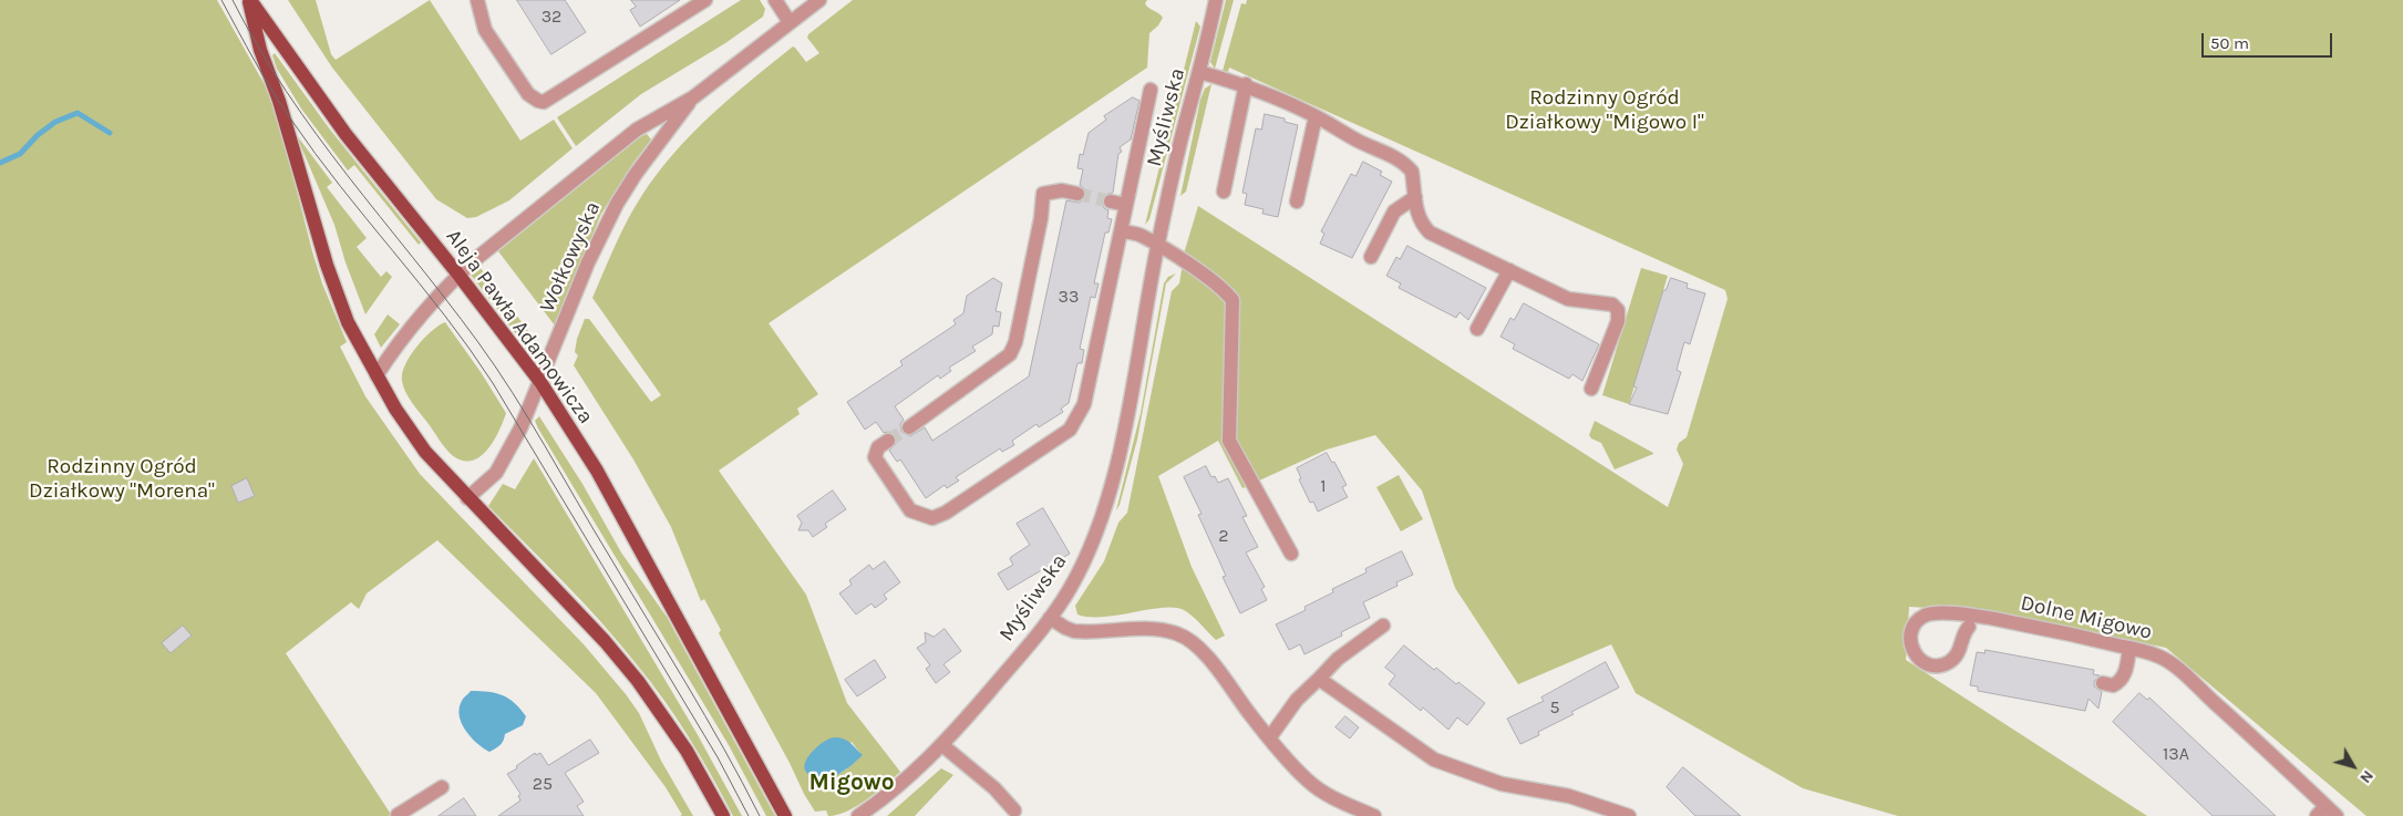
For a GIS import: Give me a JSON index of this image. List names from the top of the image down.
{
  "streets": {
    "main road": ["Aleja Pawła Adamowicza"],
    "street": ["Myśliwska", "Wołkowyska", "Dolne Migowo"]
  },
  "crossings": [
    ["Wołkowyska", "Aleja Pawła Adamowicza"]
  ],
  "districts": ["Migowo"],
  "parks": ["Rodzinny Ogród Działkowy \"Migowo I\"", "Rodzinny Ogród Działkowy \"Morena\""],
  "house_numbers": [
    "32",
    "33",
    "1",
    "2",
    "5",
    "13A",
    "25"
  ],
  "scale_bar": "50 m",
  "north": "bottom right"
}
